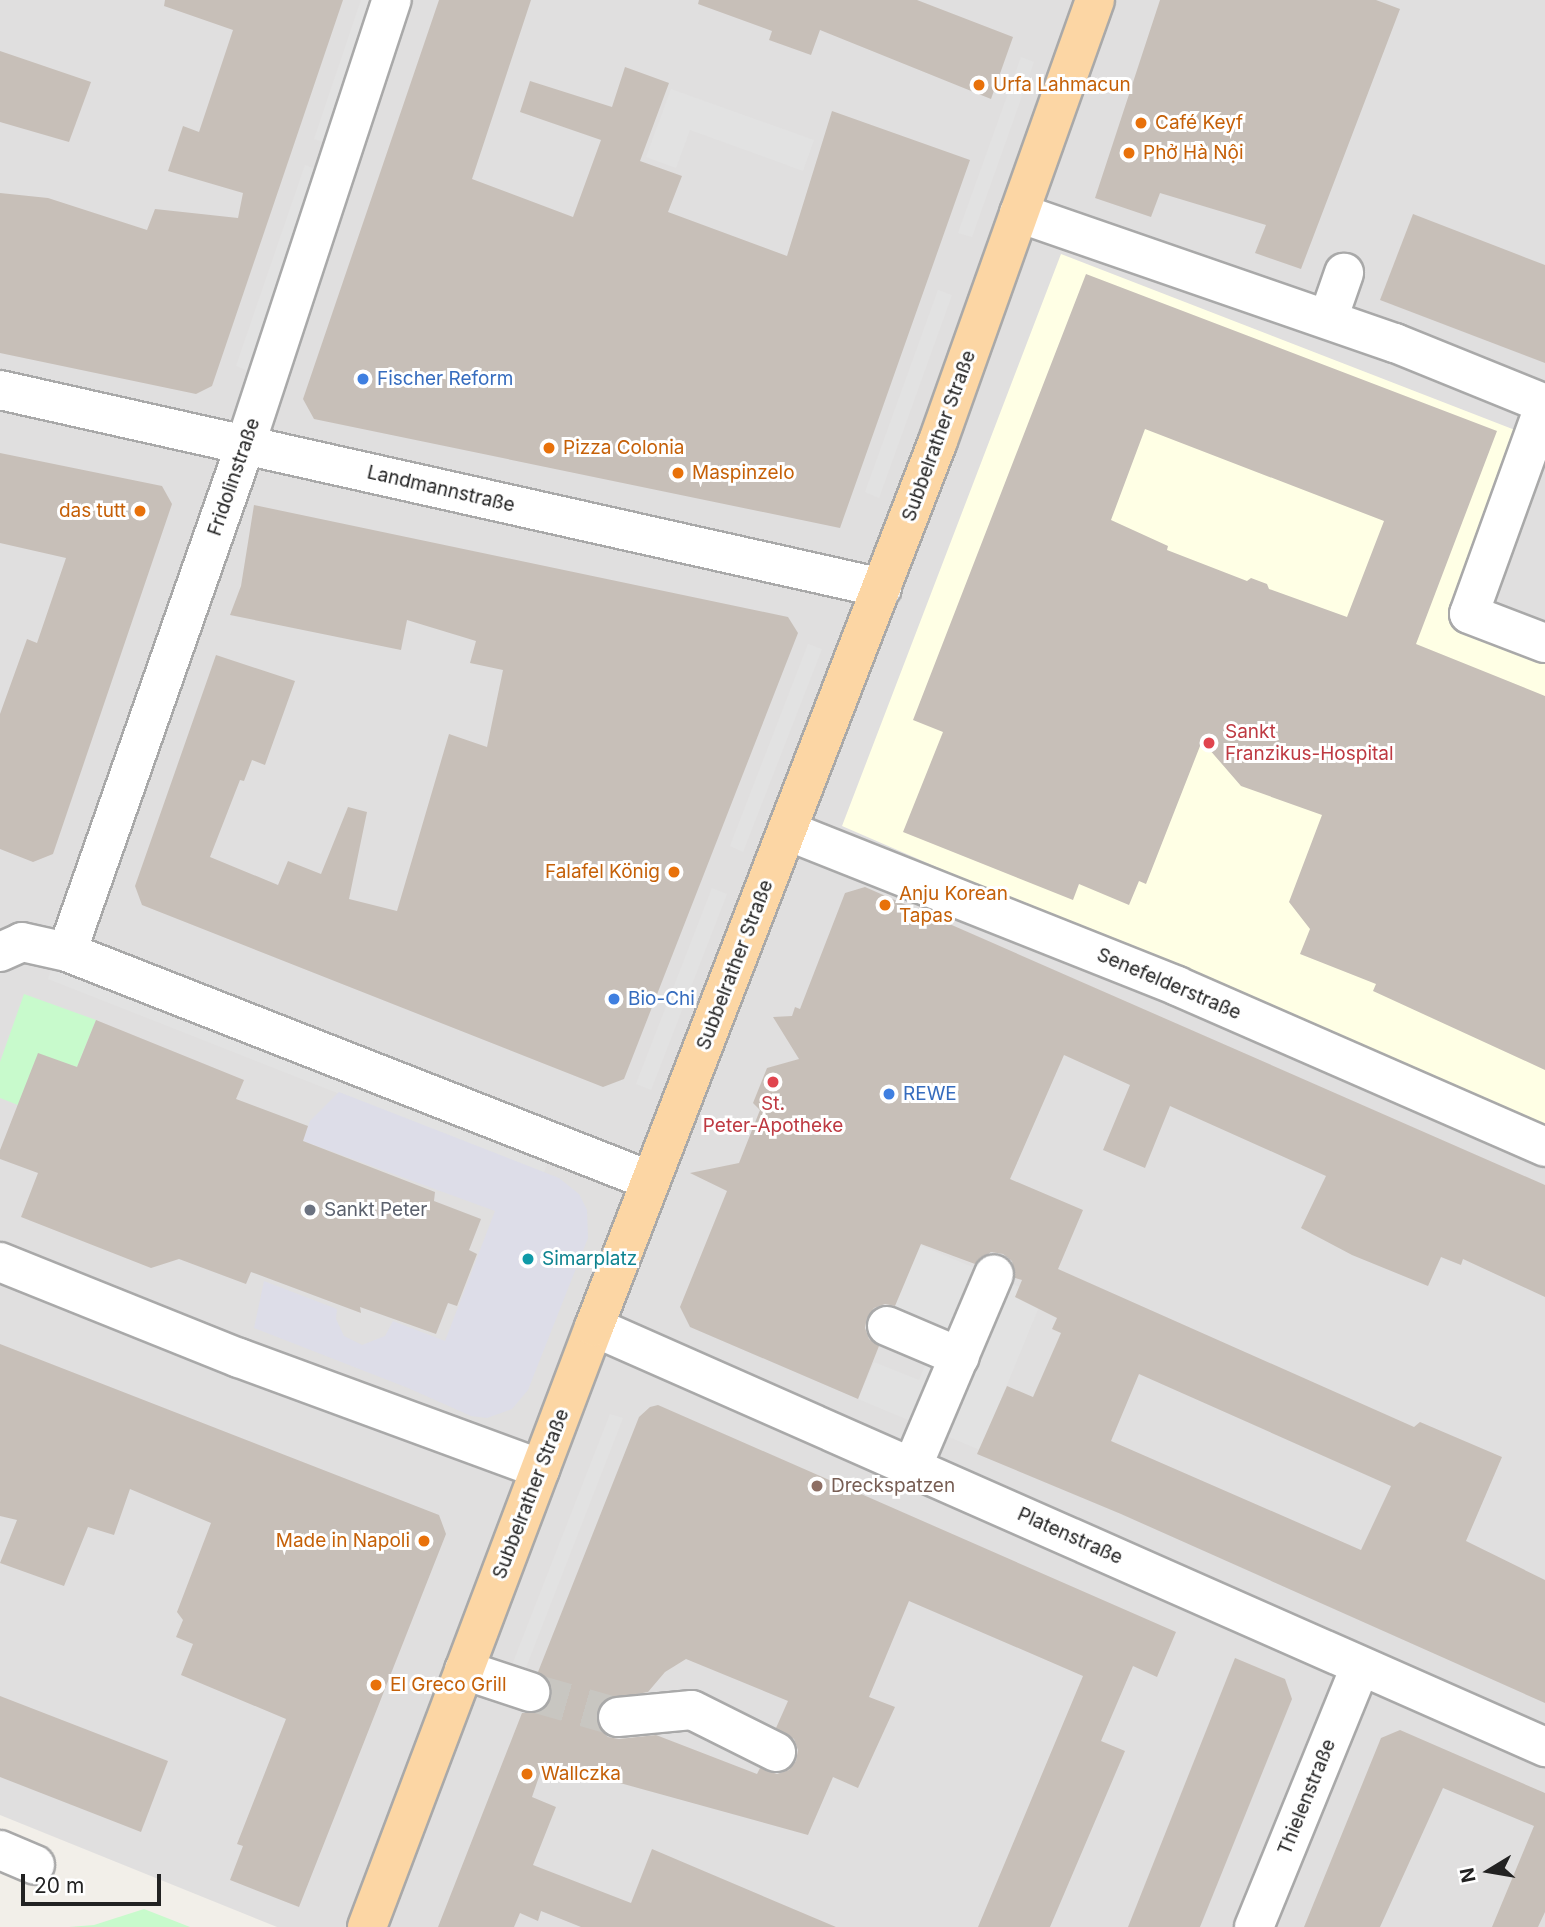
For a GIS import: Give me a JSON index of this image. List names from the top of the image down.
{
  "streets": {
    "main road": ["Subbelrather Straße"],
    "street": [
      "Fridolinstraße",
      "Landmannstraße",
      "Senefelderstraße",
      "Platenstraße",
      "Thielenstraße"
    ]
  },
  "crossings": [
    ["Subbelrather Straße", "Landmannstraße"],
    ["Subbelrather Straße", "Senefelderstraße"],
    ["Subbelrather Straße", "Platenstraße"],
    ["Fridolinstraße", "Landmannstraße"],
    ["Platenstraße", "Thielenstraße"]
  ],
  "places": [
    "Urfa Lahmacun",
    "Café Keyf",
    "Phở Hà Nội",
    "Fischer Reform",
    "Pizza Colonia",
    "Maspinzelo",
    "das tutt",
    "Sankt Franzikus-Hospital",
    "Falafel König",
    "Anju Korean Tapas",
    "Bio-Chi",
    "St. Peter-Apotheke",
    "REWE",
    "Sankt Peter",
    "Simarplatz",
    "Dreckspatzen",
    "Made in Napoli",
    "El Greco Grill",
    "Wallczka"
  ],
  "scale_bar": "20 m",
  "north": "left"
}
